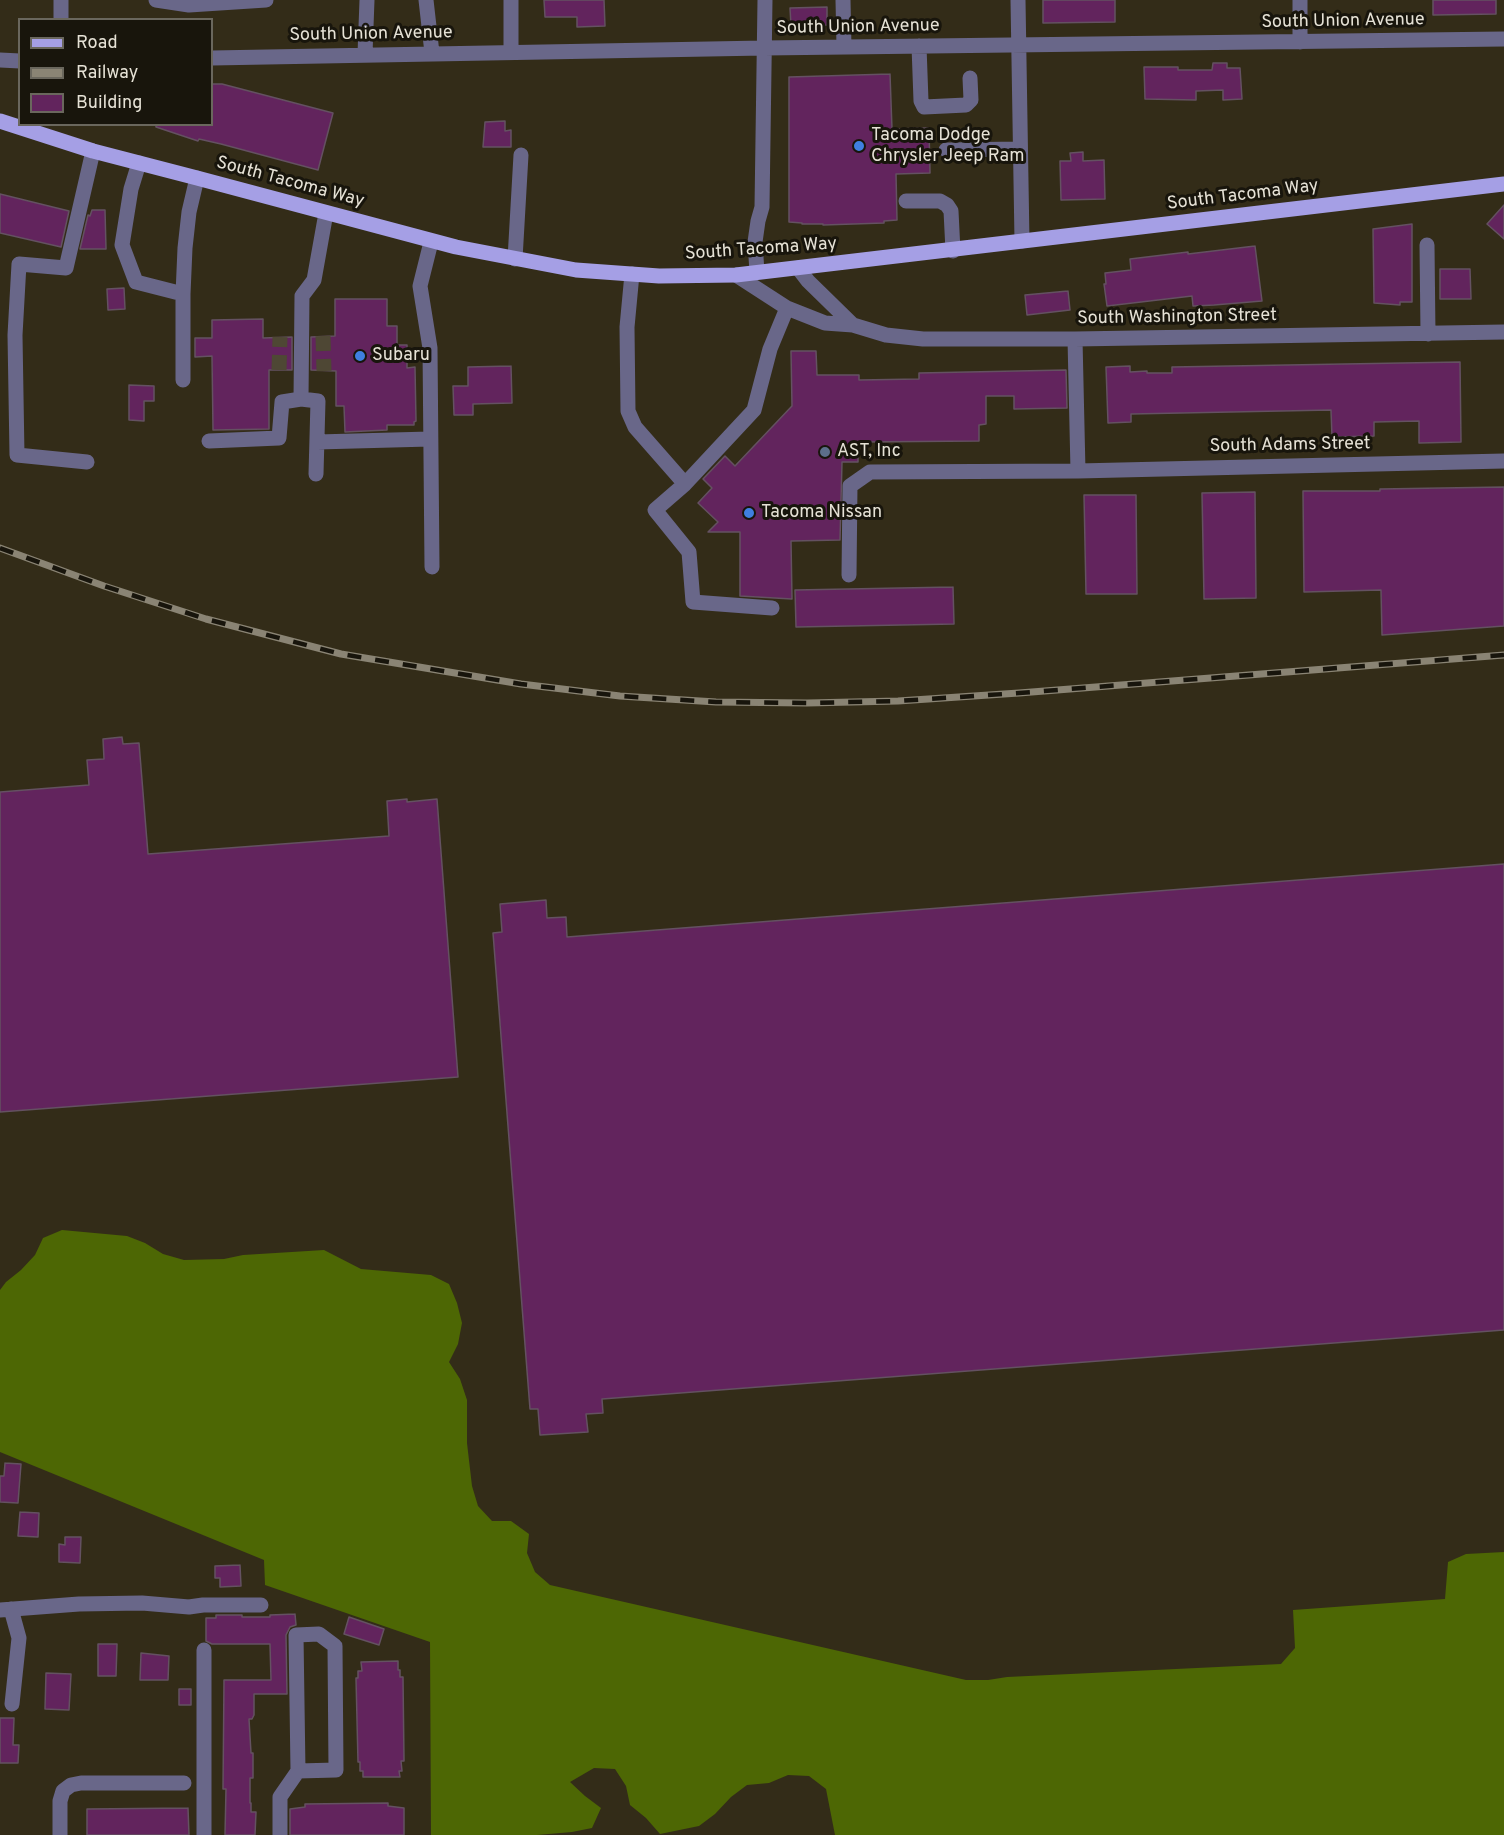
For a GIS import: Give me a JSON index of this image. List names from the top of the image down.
{
  "streets": {
    "main road": ["South Tacoma Way"],
    "street": ["South Union Avenue", "South Washington Street", "South Adams Street"]
  },
  "crossings": [
    ["South Tacoma Way", "South Washington Street"]
  ],
  "places": [
    "Tacoma Dodge Chrysler Jeep Ram",
    "Subaru",
    "AST, Inc",
    "Tacoma Nissan"
  ],
  "legend": ["Road", "Railway", "Building"]
}
